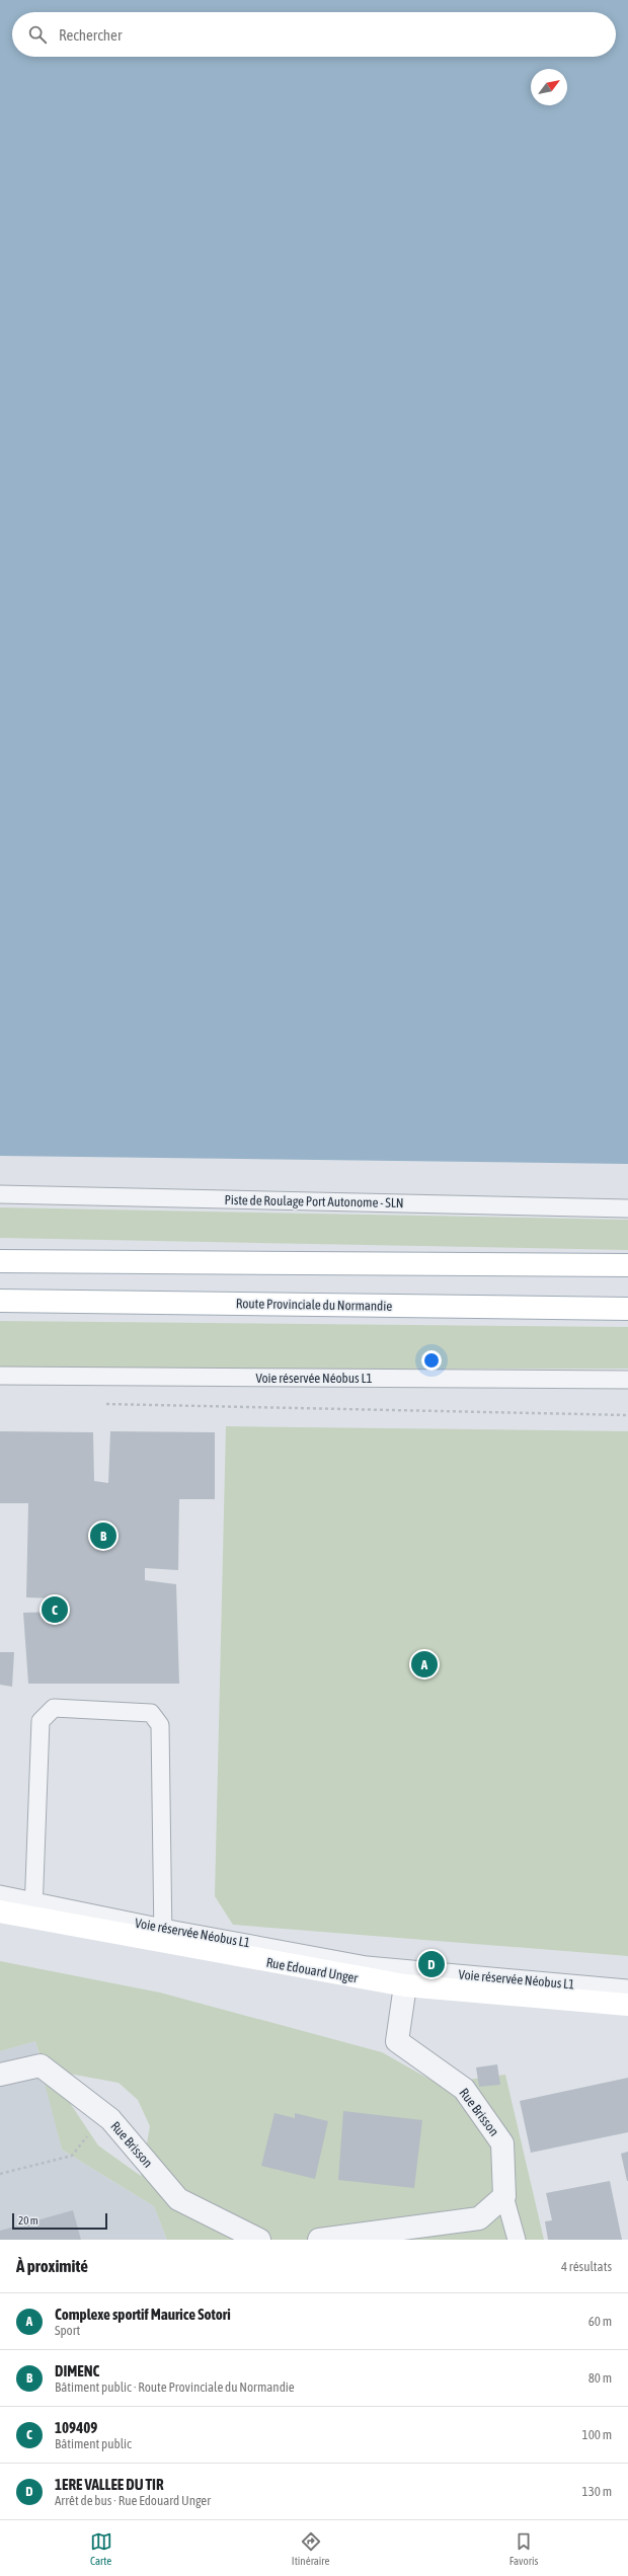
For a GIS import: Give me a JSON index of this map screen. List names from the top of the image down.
{
  "streets": {
    "main road": ["Route Provinciale du Normandie", "Rue Edouard Unger"],
    "street": ["Rue Brisson"],
    "lane": ["Piste de Roulage Port Autonome - SLN", "Voie réservée Néobus L1"]
  },
  "crossings": [
    ["Voie réservée Néobus L1", "Rue Edouard Unger"],
    ["Rue Edouard Unger", "Rue Brisson"]
  ],
  "scale_bar": "20 m",
  "north": "top right",
  "page": {
    "search": "Rechercher",
    "pins": [
      "B",
      "C",
      "A",
      "D"
    ],
    "scale": "20 m",
    "heading": ["À proximité", "4 résultats"],
    "list": [
      {
        "mark": "A",
        "name": "Complexe sportif Maurice Sotori",
        "note": "Sport",
        "value": "60 m"
      },
      {
        "mark": "B",
        "name": "DIMENC",
        "note": "Bâtiment public · Route Provinciale du Normandie",
        "value": "80 m"
      },
      {
        "mark": "C",
        "name": "109409",
        "note": "Bâtiment public",
        "value": "100 m"
      },
      {
        "mark": "D",
        "name": "1ERE VALLEE DU TIR",
        "note": "Arrêt de bus · Rue Edouard Unger",
        "value": "130 m"
      }
    ],
    "nav": ["Carte", "Itinéraire", "Favoris"]
  }
}
